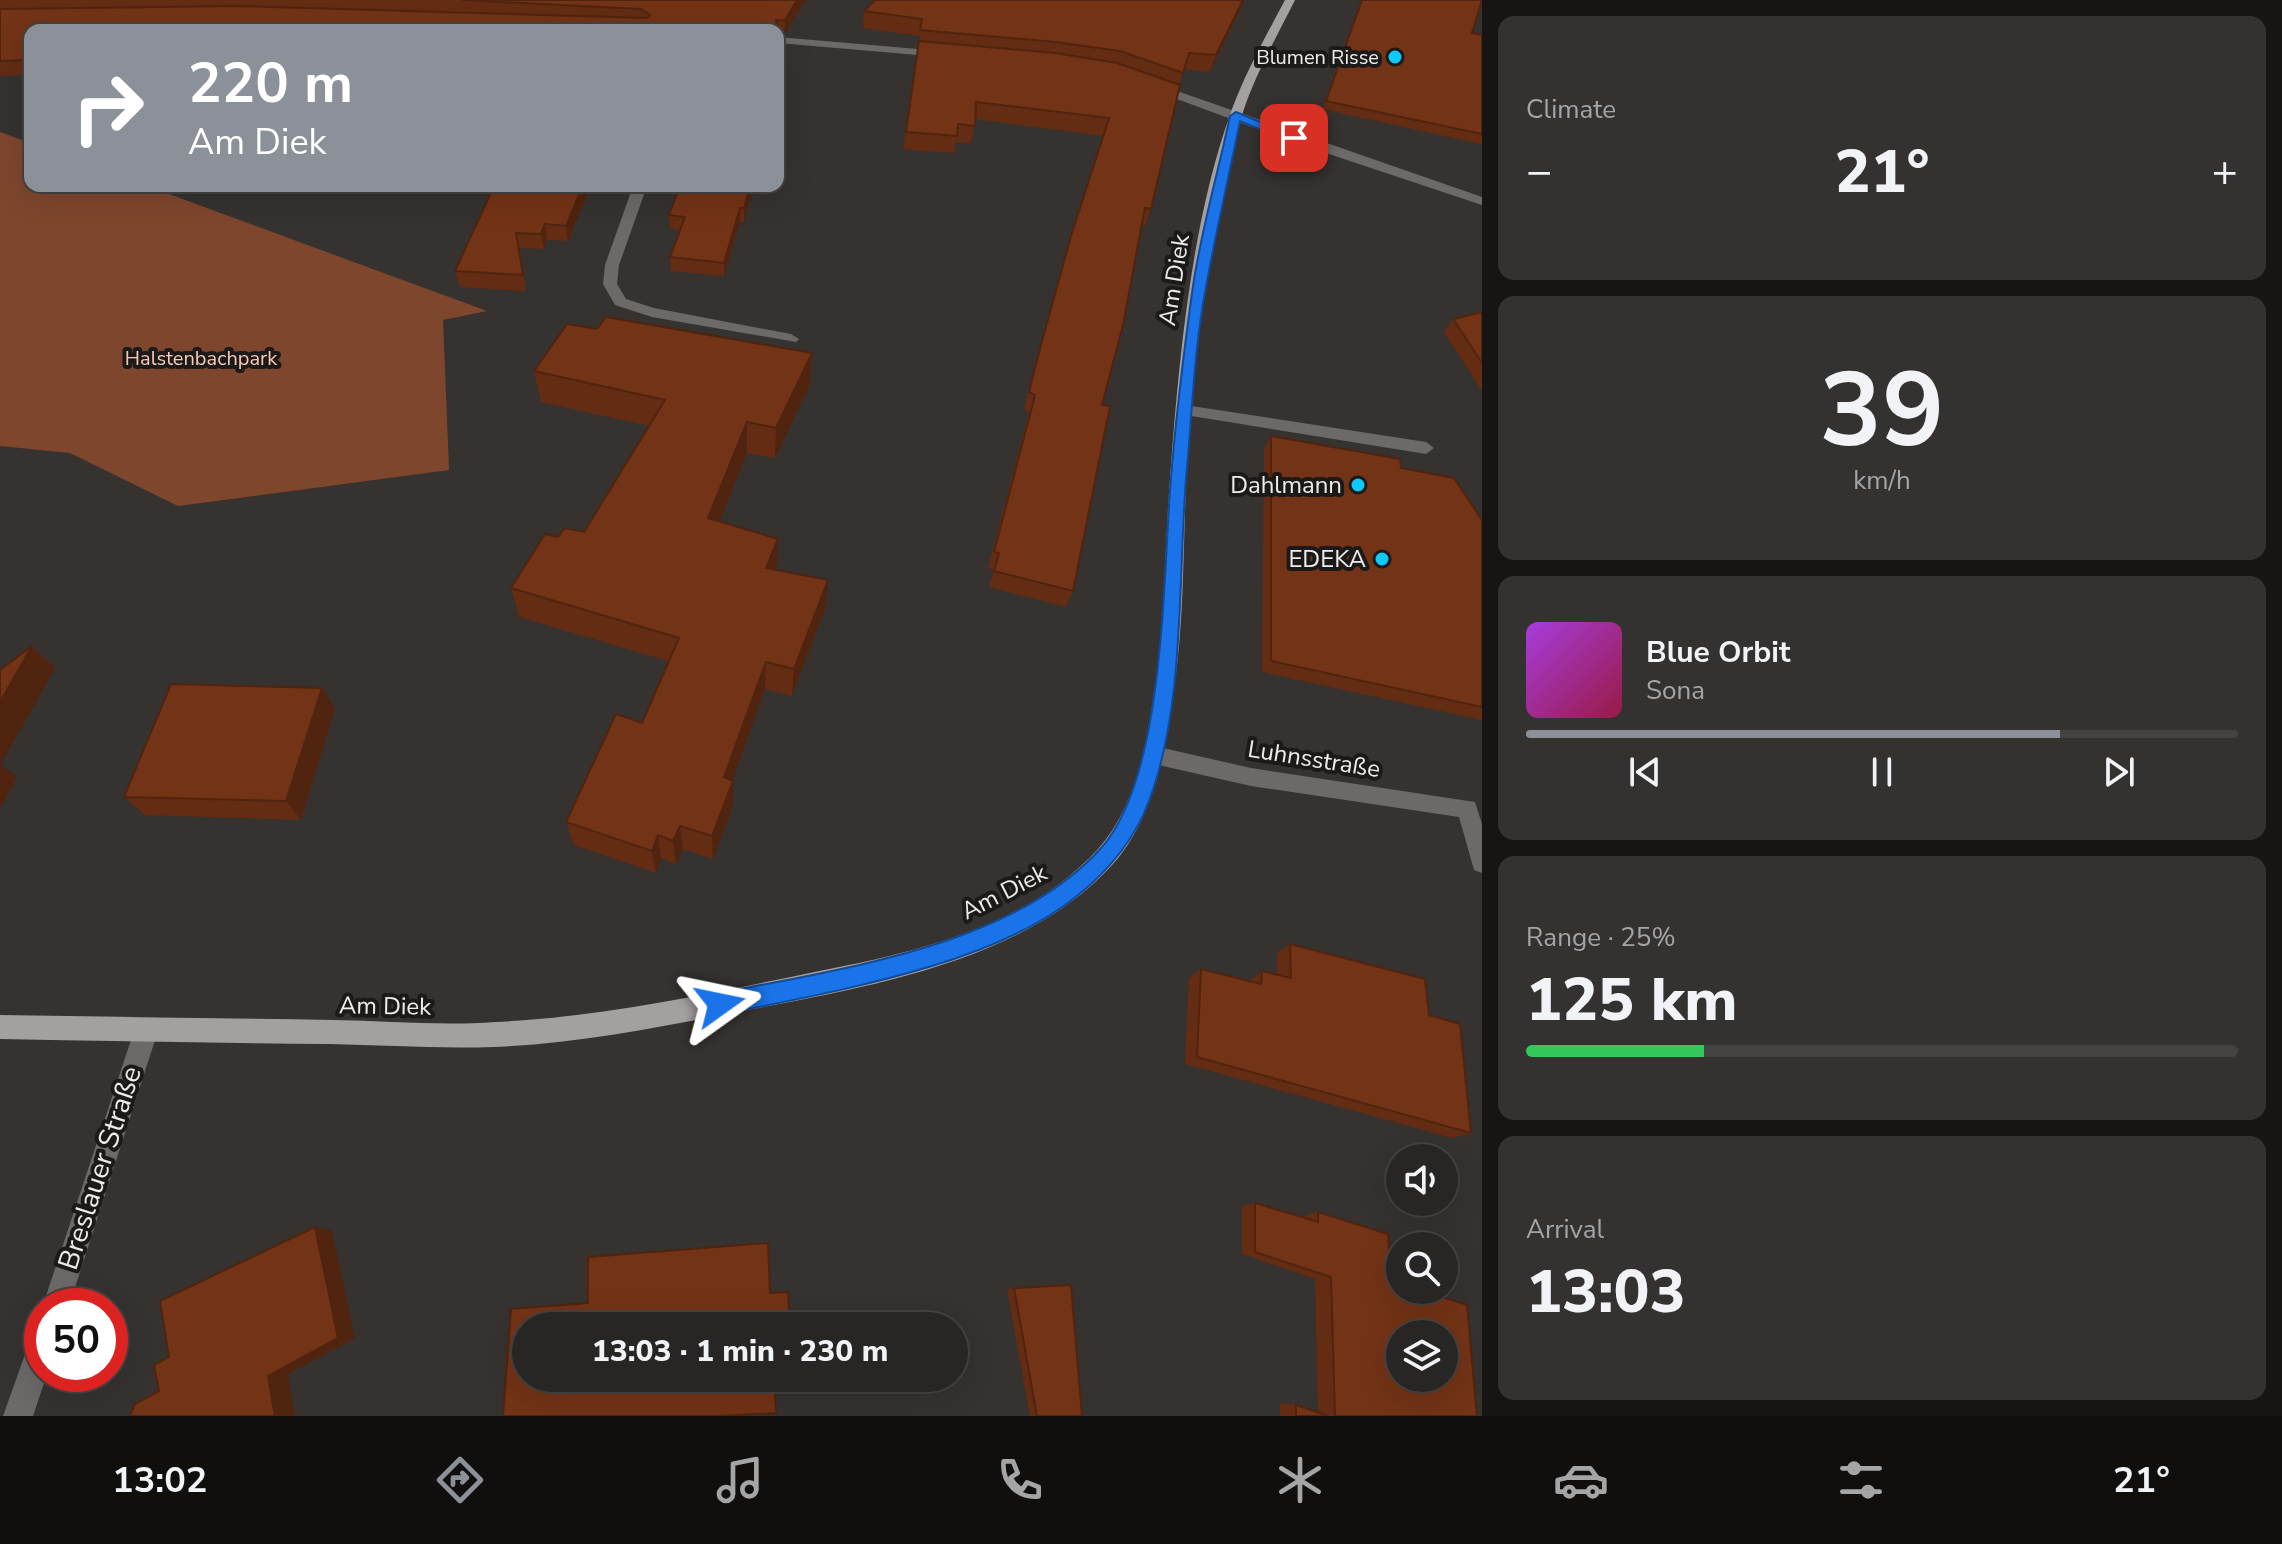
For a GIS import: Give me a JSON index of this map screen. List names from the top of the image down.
{
  "streets": {
    "main road": ["Am Diek"],
    "street": ["Luhnsstraße", "Breslauer Straße"]
  },
  "crossings": [
    ["Am Diek", "Luhnsstraße"],
    ["Am Diek", "Breslauer Straße"]
  ],
  "parks": ["Halstenbachpark"],
  "places": ["Blumen Risse", "Dahlmann", "EDEKA"],
  "page": {
    "tile": [
      "Climate",
      ["39", "km/h"],
      ["Range · 25%", "125 km"],
      ["Arrival", "13:03"]
    ],
    "turn": ["220 m", "Am Diek"],
    "heat": ["−", "21°", "+"],
    "song": ["Blue Orbit", "Sona"],
    "limit": "50",
    "trip": "13:03 · 1 min · 230 m",
    "tabs": ["13:02", "21°"]
  }
}
